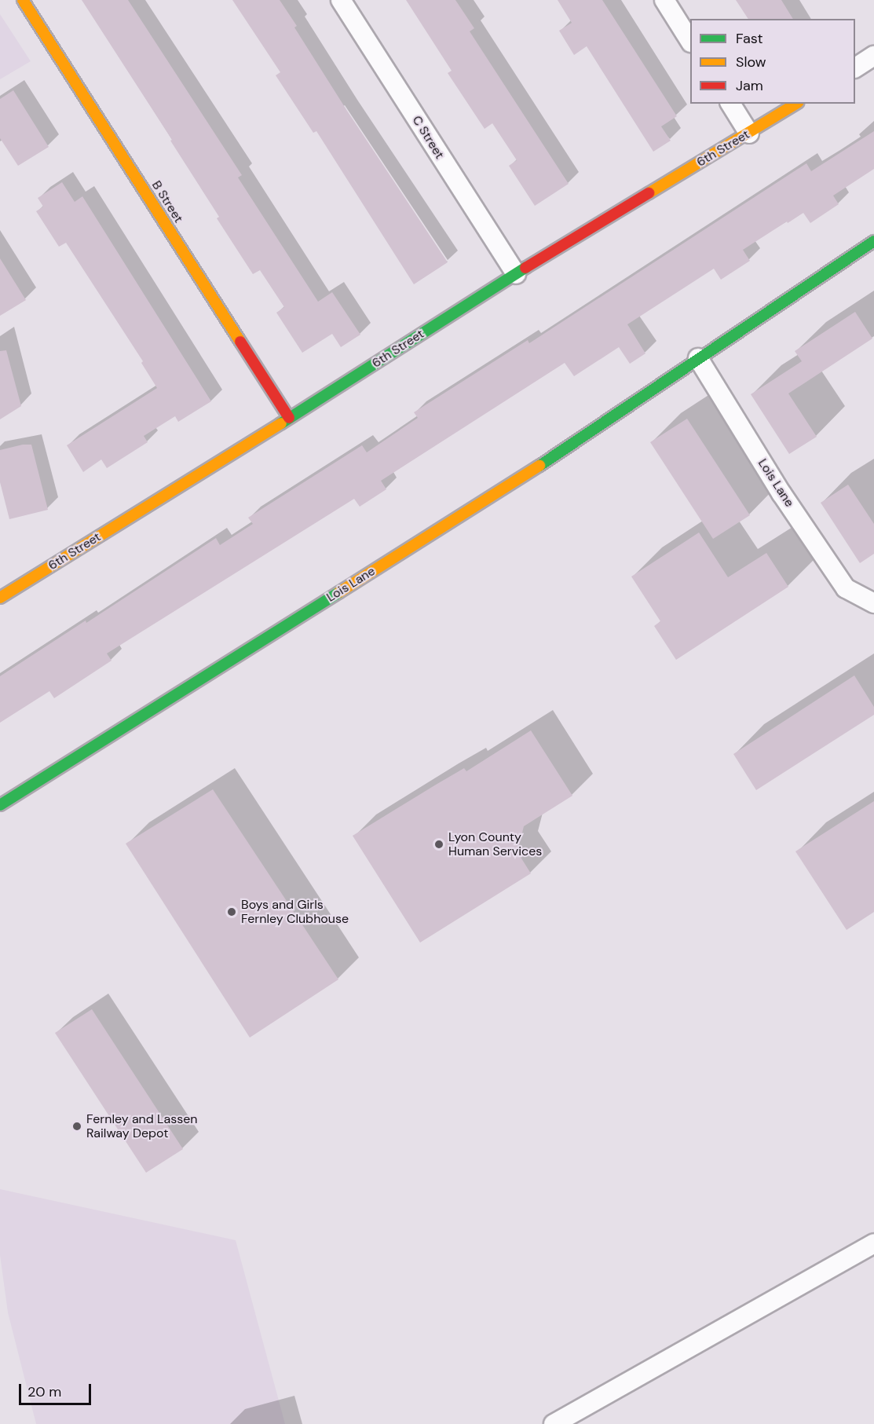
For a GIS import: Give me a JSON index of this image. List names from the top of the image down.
{
  "streets": {
    "street": [
      "C Street",
      "6th Street",
      "B Street",
      "Lois Lane"
    ]
  },
  "crossings": [
    ["C Street", "6th Street"],
    ["6th Street", "B Street"]
  ],
  "places": ["Lyon County Human Services", "Boys and Girls Fernley Clubhouse", "Fernley and Lassen Railway Depot"],
  "legend": ["Fast", "Slow", "Jam"],
  "scale_bar": "20 m"
}
